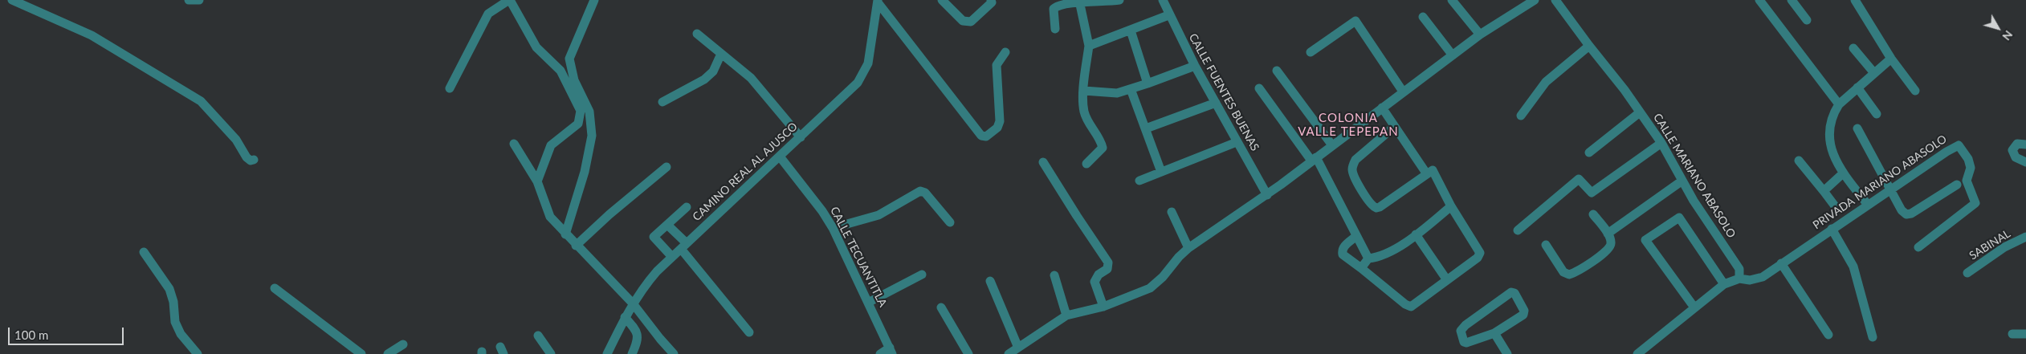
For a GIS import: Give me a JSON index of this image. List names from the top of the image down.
{
  "streets": {
    "street": [
      "CALLE FUENTES BUENAS",
      "CAMINO REAL AL AJUSCO",
      "CALLE MARIANO ABASOLO",
      "PRIVADA MARIANO ABASOLO",
      "SABINAL",
      "CALLE TECUANTITLA"
    ]
  },
  "crossings": [
    ["CAMINO REAL AL AJUSCO", "CALLE TECUANTITLA"],
    ["CALLE MARIANO ABASOLO", "PRIVADA MARIANO ABASOLO"]
  ],
  "districts": ["COLONIA VALLE TEPEPAN"],
  "scale_bar": "100 m",
  "north": "bottom right"
}
